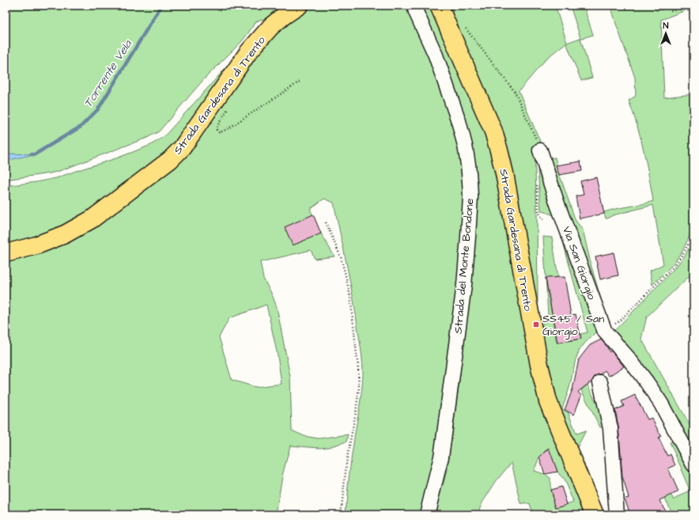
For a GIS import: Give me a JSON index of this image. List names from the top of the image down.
{
  "streets": {
    "main road": ["Strada Gardesana di Trento"],
    "street": ["Via San Giorgio", "Strada del Monte Bondone"]
  },
  "water": ["Torrente Vela"],
  "places": {
    "transit": ["SS45 / San Giorgio"]
  },
  "north": "top"
}
